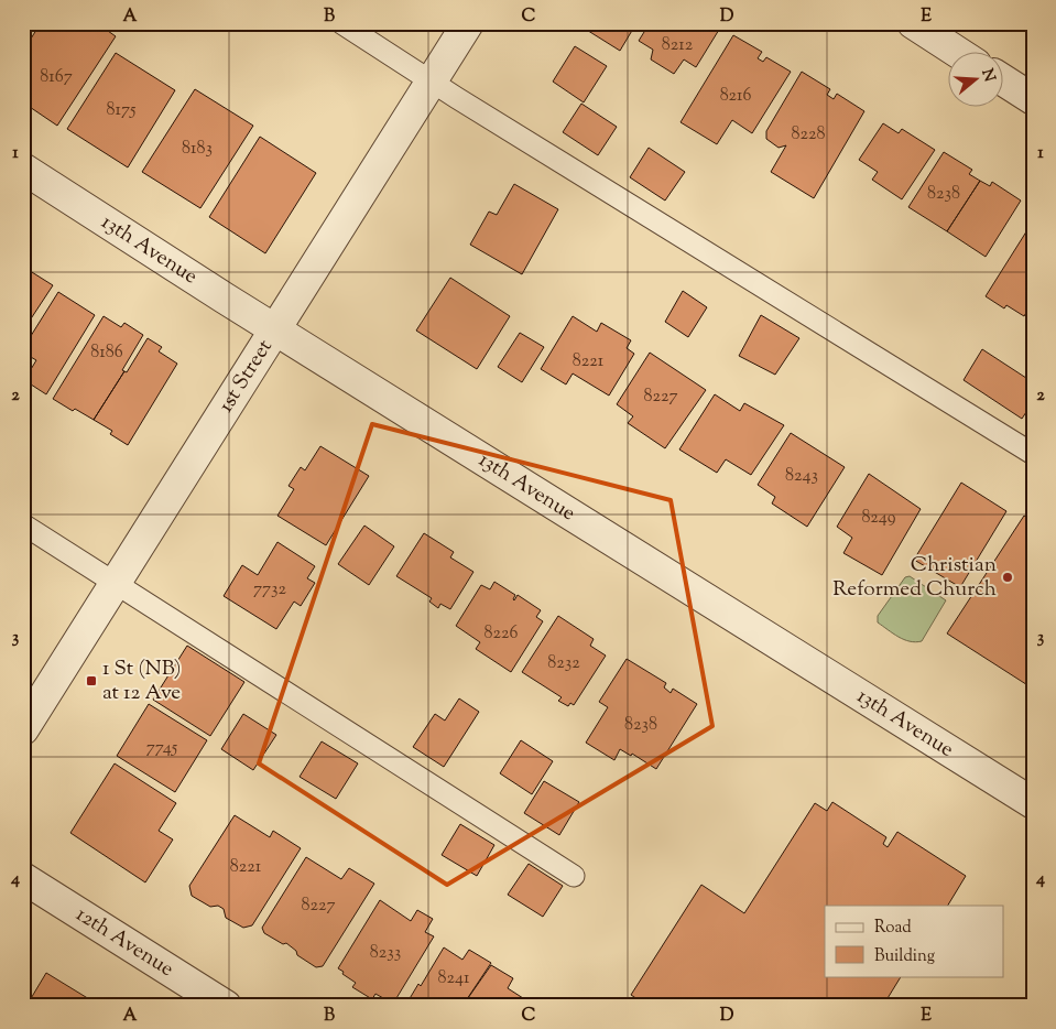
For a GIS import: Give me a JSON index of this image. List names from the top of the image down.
{
  "streets": {
    "street": ["13th Avenue", "1st Street", "12th Avenue"]
  },
  "crossings": [
    ["13th Avenue", "1st Street"]
  ],
  "places": {
    "other": ["Christian Reformed Church"],
    "transit": ["1 St (NB) at 12 Ave"]
  },
  "house_numbers": [
    "8212",
    "8167",
    "8216",
    "8175",
    "8228",
    "8183",
    "8238",
    "8186",
    "8221",
    "8227",
    "8243",
    "8249",
    "7732",
    "8226",
    "8232",
    "8238",
    "7745",
    "8221",
    "8227",
    "8233",
    "8241"
  ],
  "legend": ["Road", "Building"],
  "north": "right",
  "grid": {
    "columns": [
      "A",
      "B",
      "C",
      "D",
      "E"
    ],
    "rows": [
      "1",
      "2",
      "3",
      "4"
    ]
  }
}
